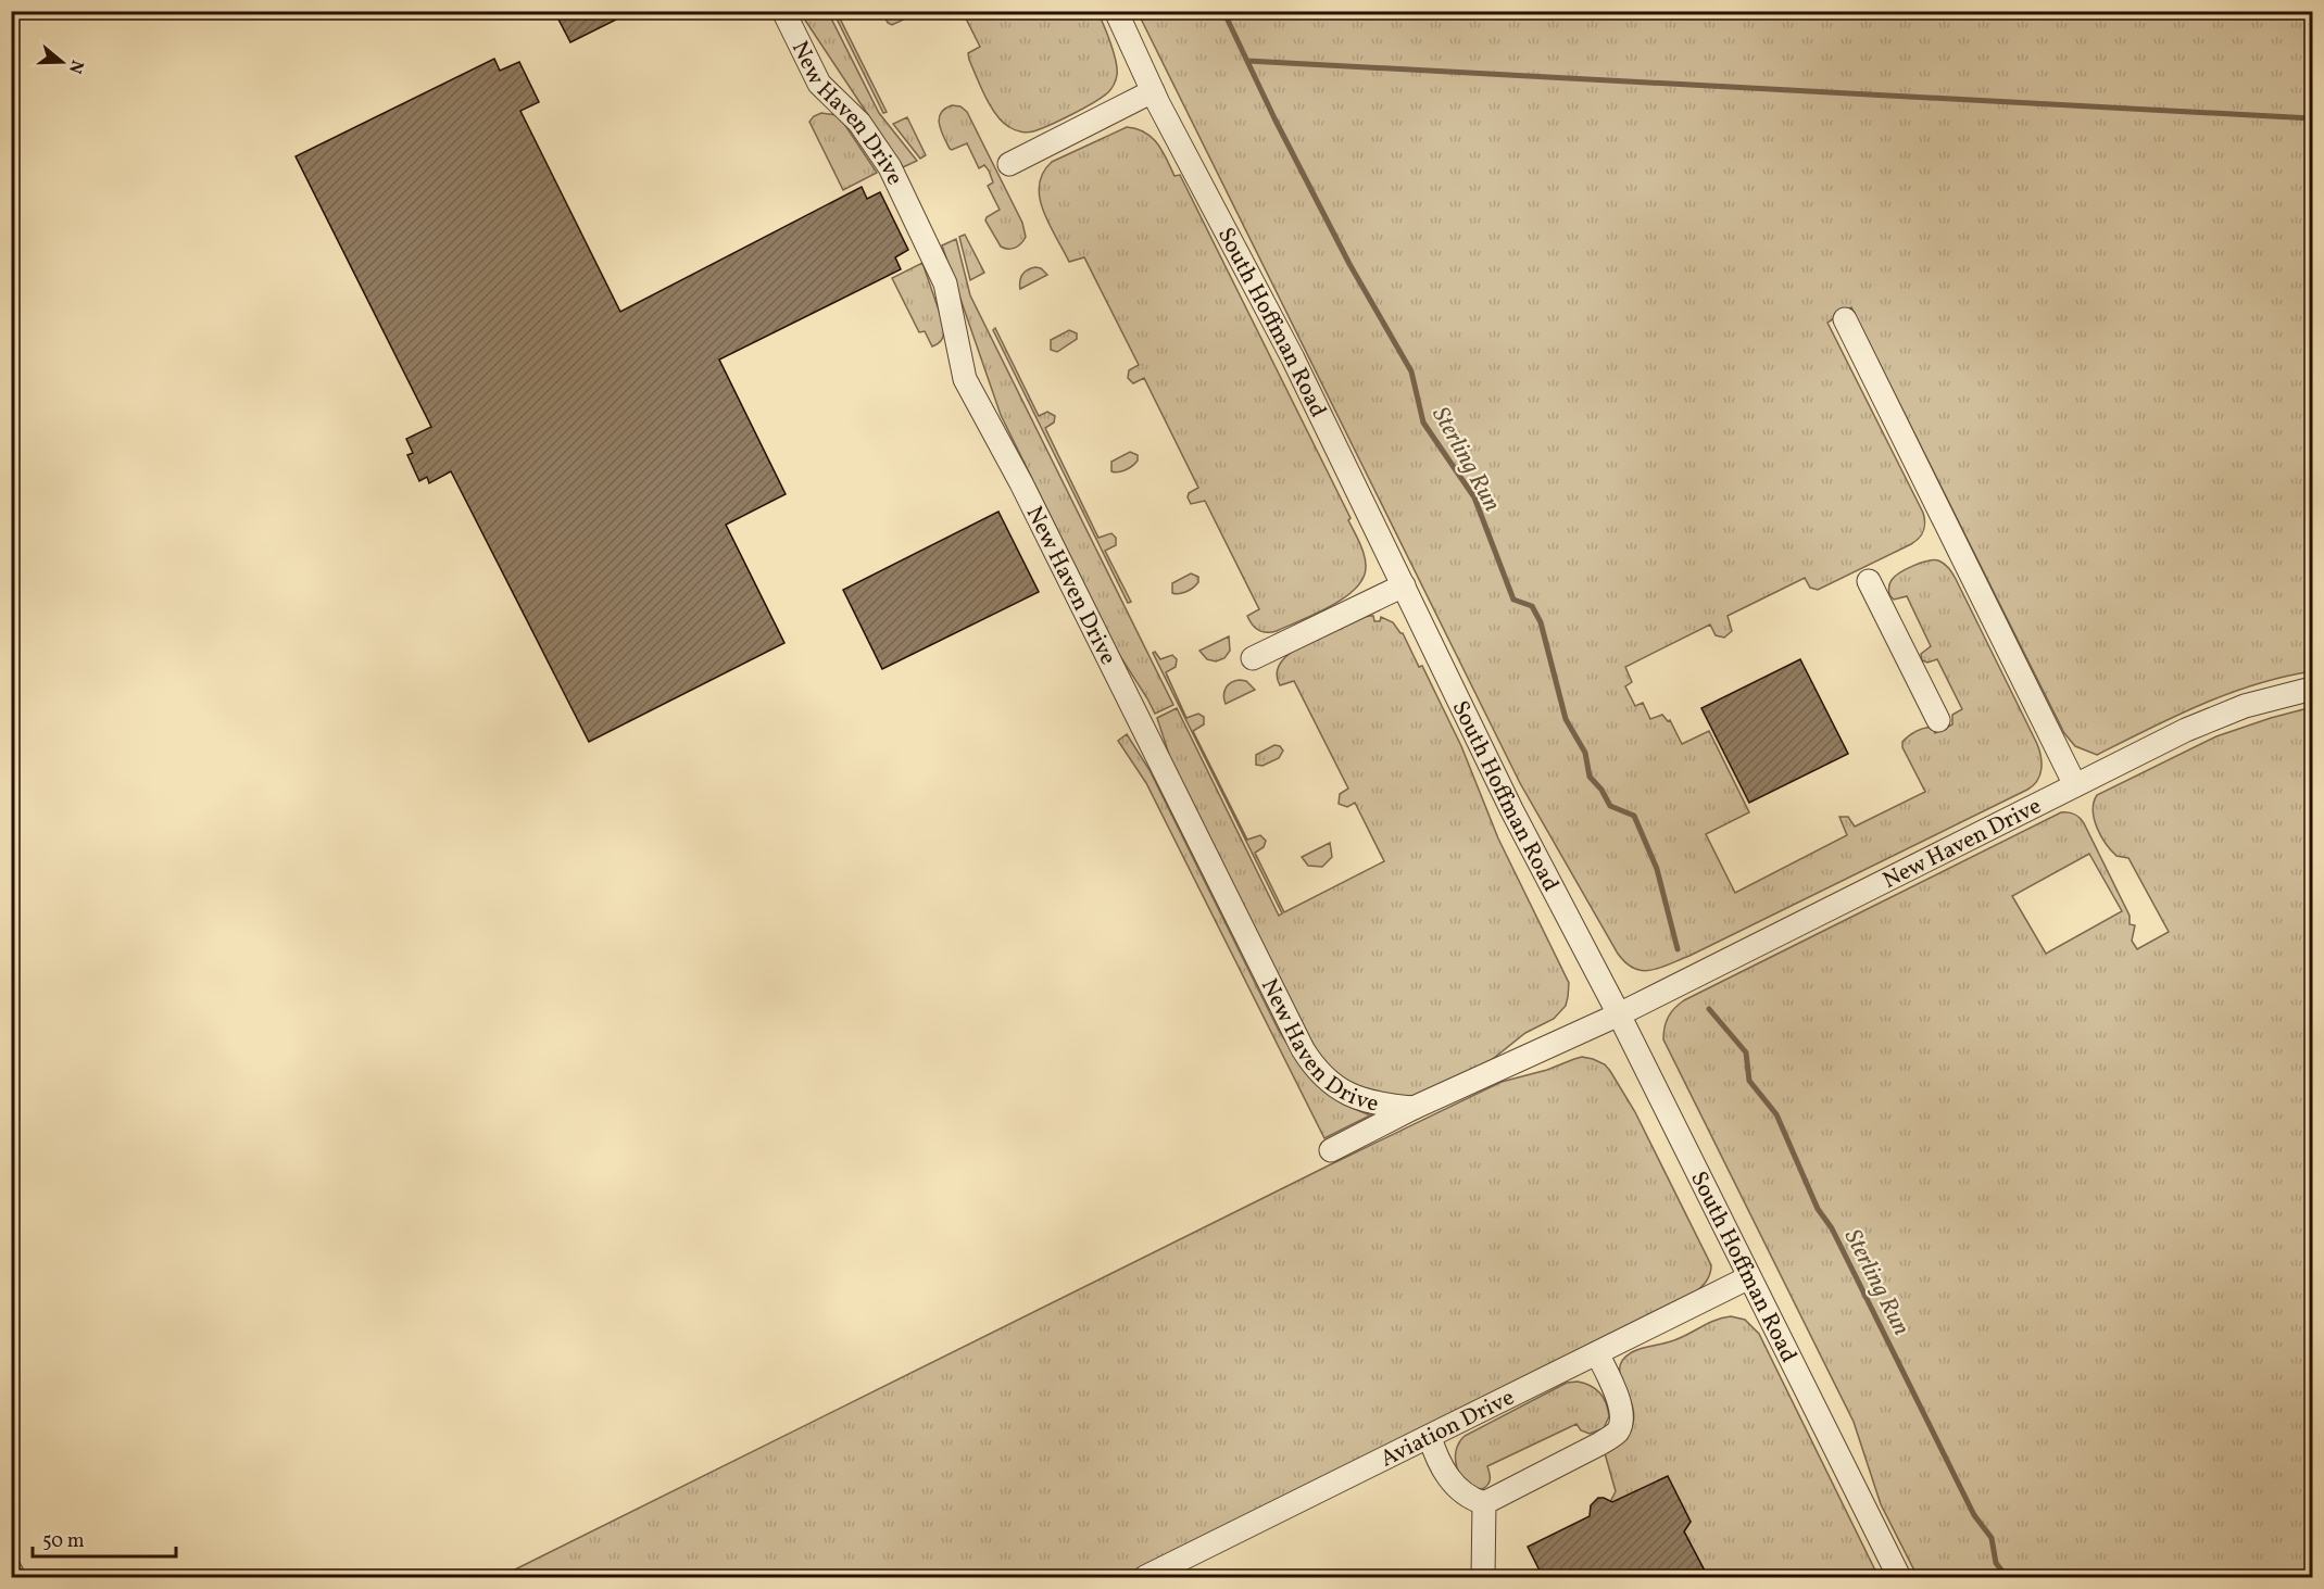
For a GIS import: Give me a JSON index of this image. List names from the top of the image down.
{
  "streets": {
    "street": ["New Haven Drive", "South Hoffman Road", "Aviation Drive"]
  },
  "crossings": [
    ["New Haven Drive", "South Hoffman Road"],
    ["South Hoffman Road", "Aviation Drive"]
  ],
  "water": ["Sterling Run"],
  "scale_bar": "50 m",
  "north": "right"
}
